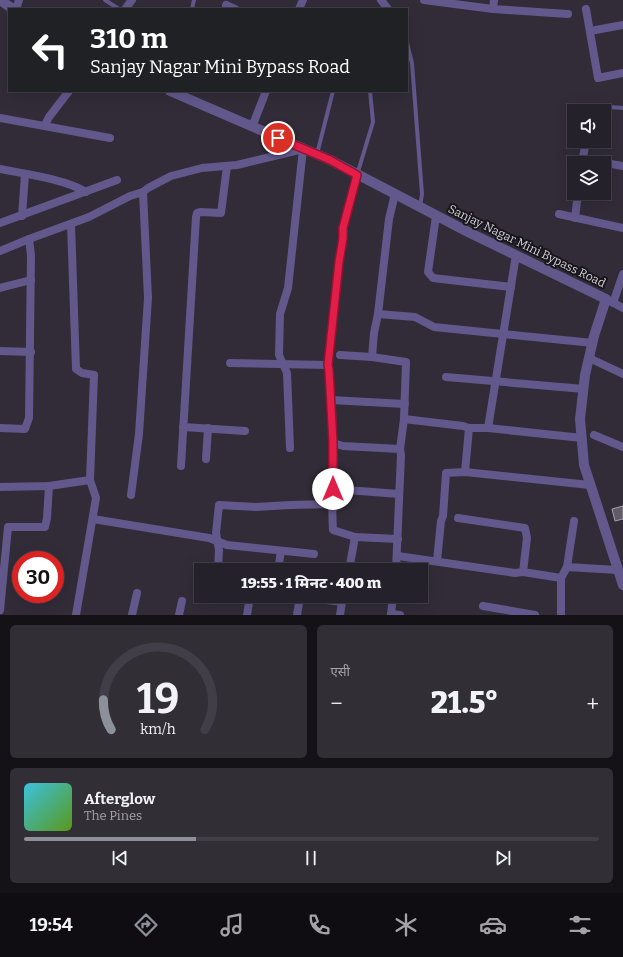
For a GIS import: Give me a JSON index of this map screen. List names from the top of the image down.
{
  "streets": {
    "street": ["Sanjay Nagar Mini Bypass Road"]
  },
  "page": {
    "turn": ["310 m", "Sanjay Nagar Mini Bypass Road"],
    "limit": "30",
    "trip": "19:55 · 1 मिनट · 400 m",
    "tile": "एसी",
    "heat": ["−", "21.5°", "+"],
    "song": ["Afterglow", "The Pines"],
    "tabs": "19:54",
    "gauge": ["19", "km/h"]
  }
}
